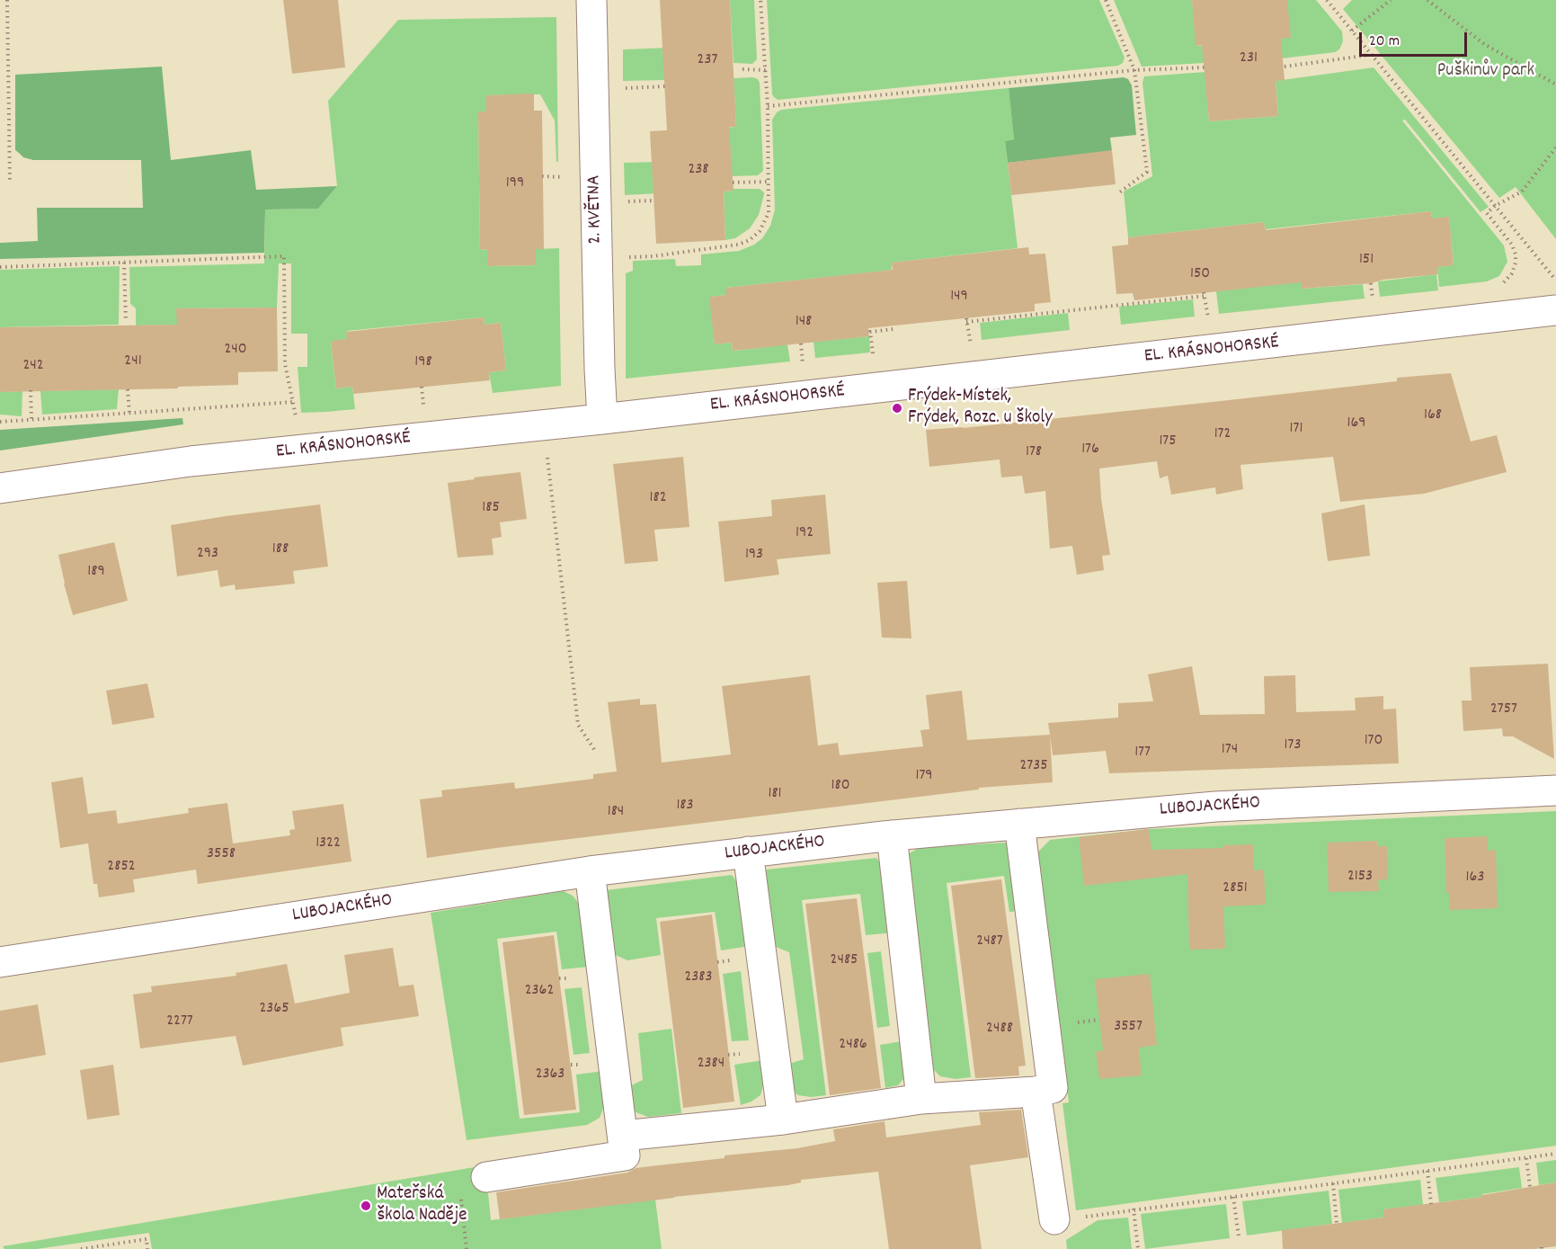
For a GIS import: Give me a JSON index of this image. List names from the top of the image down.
{
  "streets": {
    "street": ["2. KVĚTNA", "EL. KRÁSNOHORSKÉ", "LUBOJACKÉHO"]
  },
  "crossings": [
    ["2. KVĚTNA", "EL. KRÁSNOHORSKÉ"]
  ],
  "parks": ["Puškinův park"],
  "places": ["Frýdek-Místek, Frýdek, Rozc. u školy", "Mateřská škola Naděje"],
  "house_numbers": [
    "231",
    "237",
    "238",
    "199",
    "151",
    "150",
    "149",
    "148",
    "240",
    "241",
    "198",
    "242",
    "168",
    "169",
    "171",
    "172",
    "175",
    "176",
    "178",
    "182",
    "185",
    "192",
    "188",
    "293",
    "193",
    "189",
    "2757",
    "170",
    "173",
    "174",
    "177",
    "2735",
    "179",
    "180",
    "181",
    "183",
    "184",
    "1322",
    "3558",
    "2852",
    "2153",
    "163",
    "2851",
    "2487",
    "2485",
    "2383",
    "2362",
    "2365",
    "2277",
    "3557",
    "2488",
    "2486",
    "2384",
    "2363"
  ],
  "scale_bar": "20 m"
}
